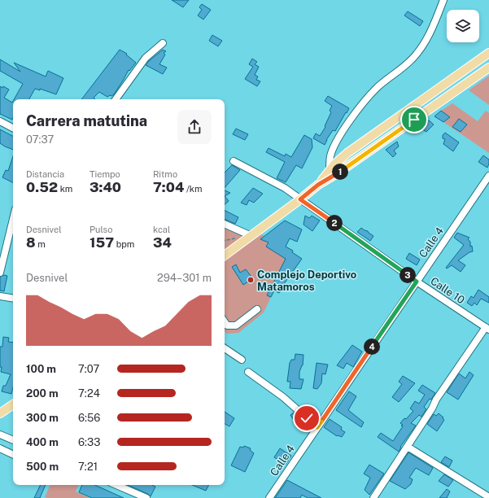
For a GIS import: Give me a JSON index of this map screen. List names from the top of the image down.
{
  "streets": {
    "street": ["Calle 4", "Calle 10"]
  },
  "crossings": [
    ["Calle 4", "Calle 10"]
  ],
  "places": ["Complejo Deportivo Matamoros"],
  "page": {
    "heading": ["Carrera matutina", "07:37"],
    "stats": [
      ["Distancia", "0.52 km"],
      ["Tiempo", "3:40"],
      ["Ritmo", "7:04 /km"],
      ["Desnivel", "8 m"],
      ["Pulso", "157 bpm"],
      ["kcal", "34"]
    ],
    "pins": [
      "1",
      "2",
      "3",
      "4"
    ],
    "chart": ["Desnivel", "294–301 m"],
    "list": [
      {
        "name": "100 m",
        "note": "7:07"
      },
      {
        "name": "200 m",
        "note": "7:24"
      },
      {
        "name": "300 m",
        "note": "6:56"
      },
      {
        "name": "400 m",
        "note": "6:33"
      },
      {
        "name": "500 m",
        "note": "7:21"
      }
    ]
  }
}
